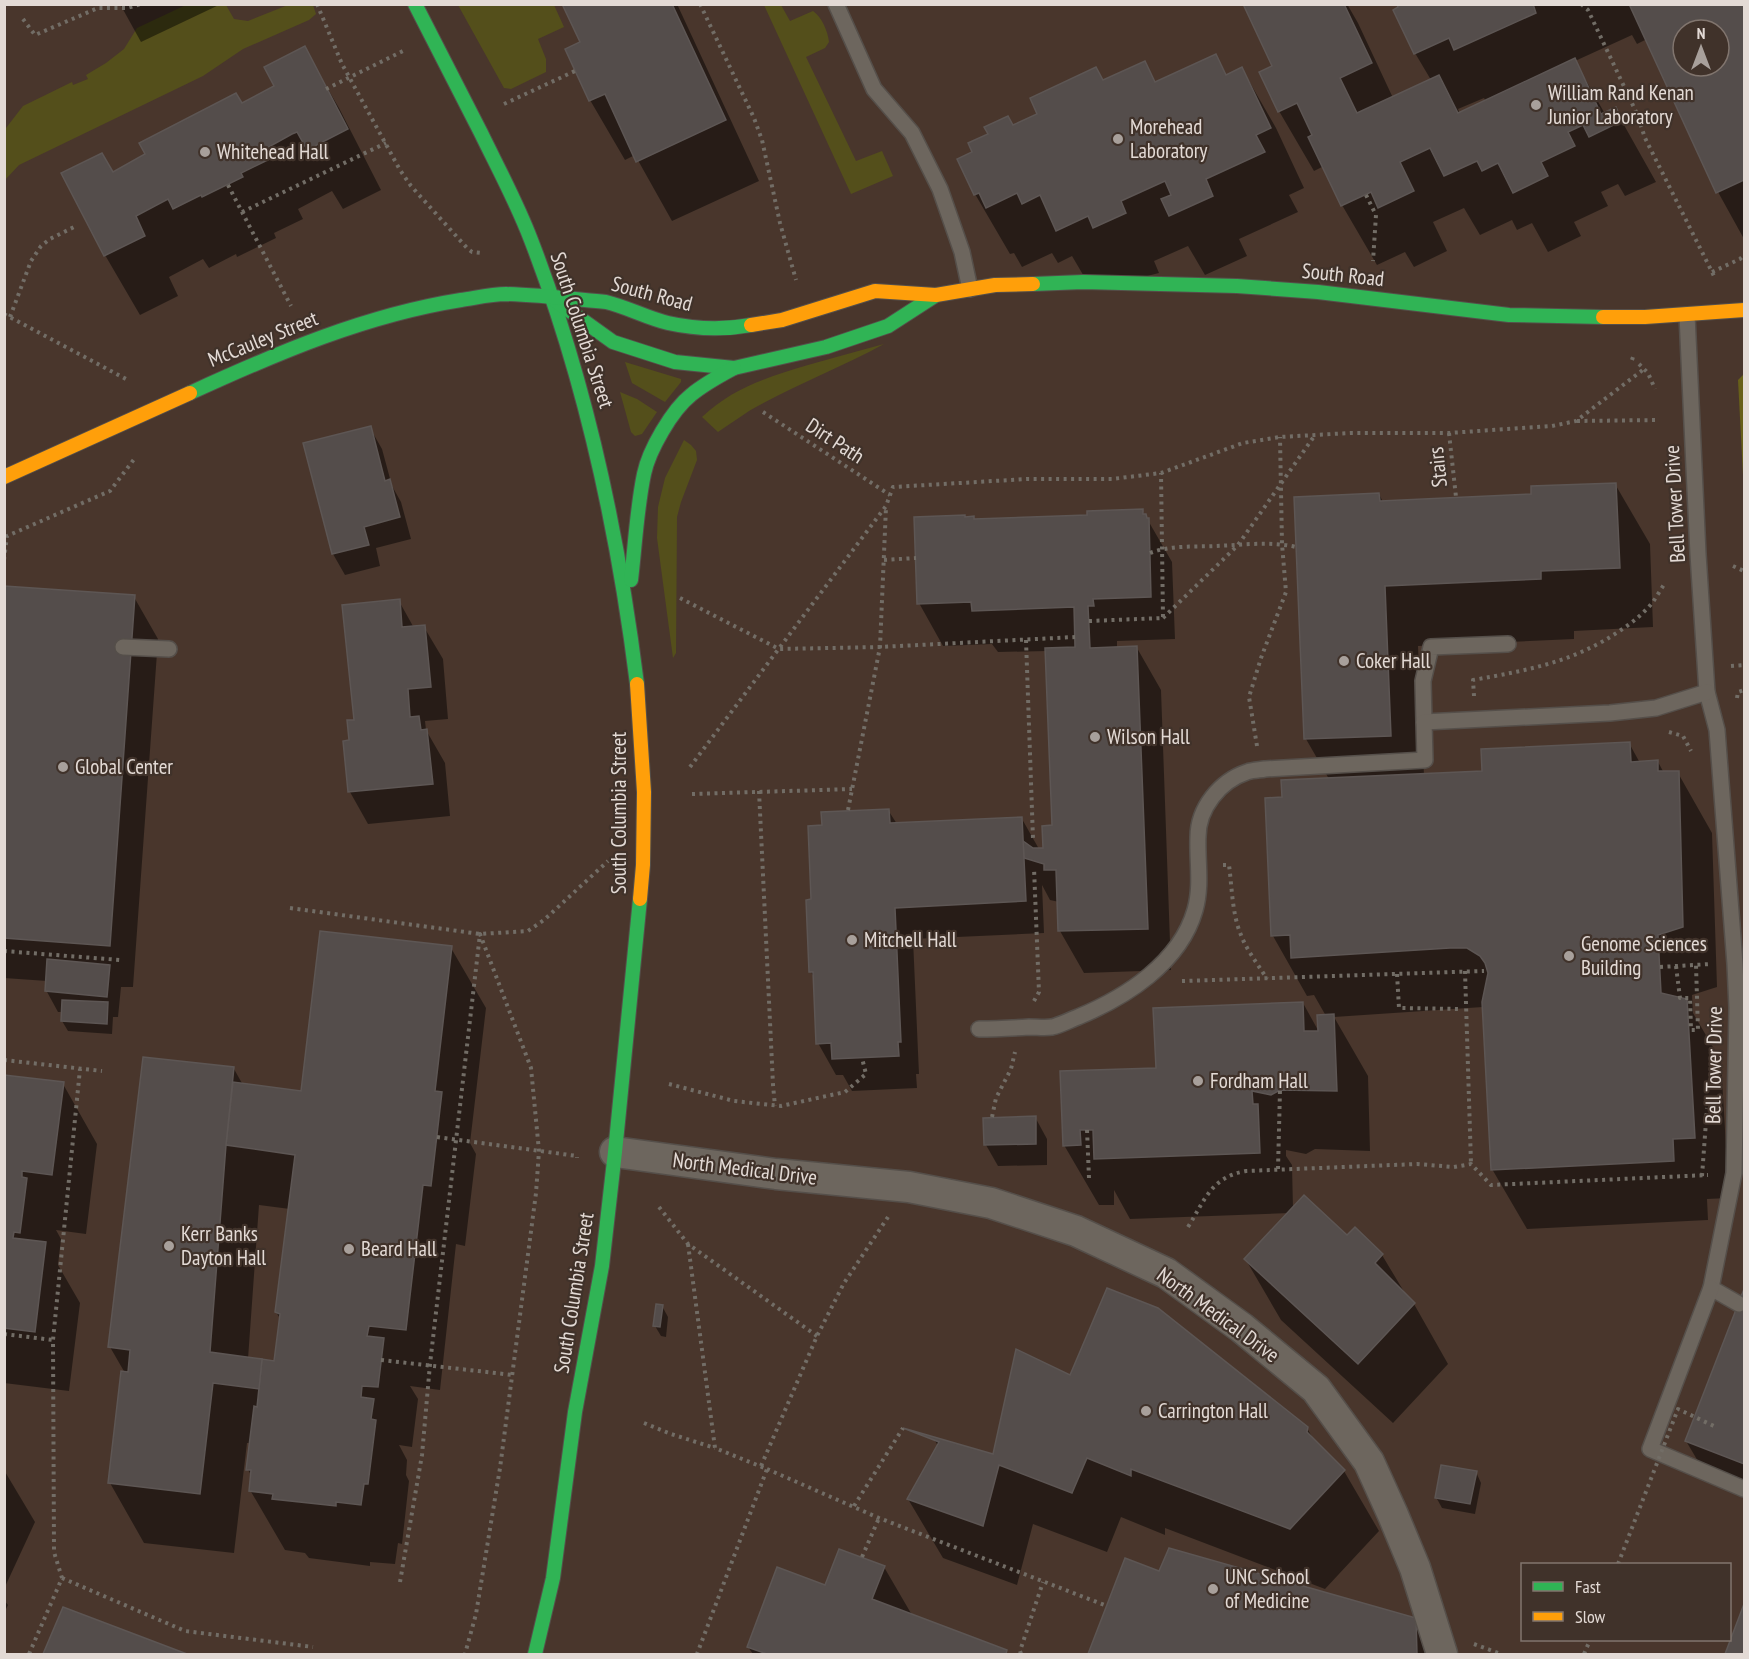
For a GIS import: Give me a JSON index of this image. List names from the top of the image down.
{
  "streets": {
    "main road": ["South Road", "South Columbia Street", "McCauley Street"],
    "street": ["North Medical Drive"],
    "lane": ["Bell Tower Drive"],
    "path": ["Dirt Path", "Stairs"]
  },
  "crossings": [
    ["South Road", "South Columbia Street"],
    ["South Road", "McCauley Street"],
    ["South Road", "Bell Tower Drive"],
    ["South Columbia Street", "McCauley Street"],
    ["South Columbia Street", "North Medical Drive"]
  ],
  "places": [
    "William Rand Kenan Junior Laboratory",
    "Morehead Laboratory",
    "Whitehead Hall",
    "Coker Hall",
    "Wilson Hall",
    "Global Center",
    "Mitchell Hall",
    "Genome Sciences Building",
    "Fordham Hall",
    "Kerr Banks Dayton Hall",
    "Beard Hall",
    "Carrington Hall",
    "UNC School of Medicine"
  ],
  "legend": ["Fast", "Slow"],
  "north": "top"
}
